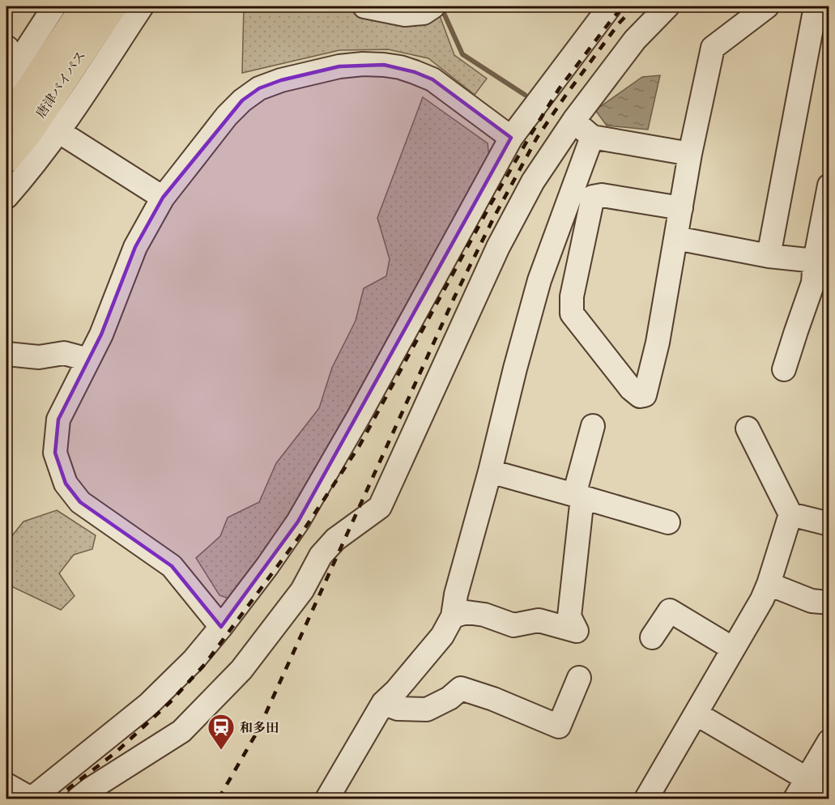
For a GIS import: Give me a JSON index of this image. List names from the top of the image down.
{
  "streets": {
    "highway": ["唐津バイパス"]
  },
  "places": {
    "station": ["和多田"]
  }
}
